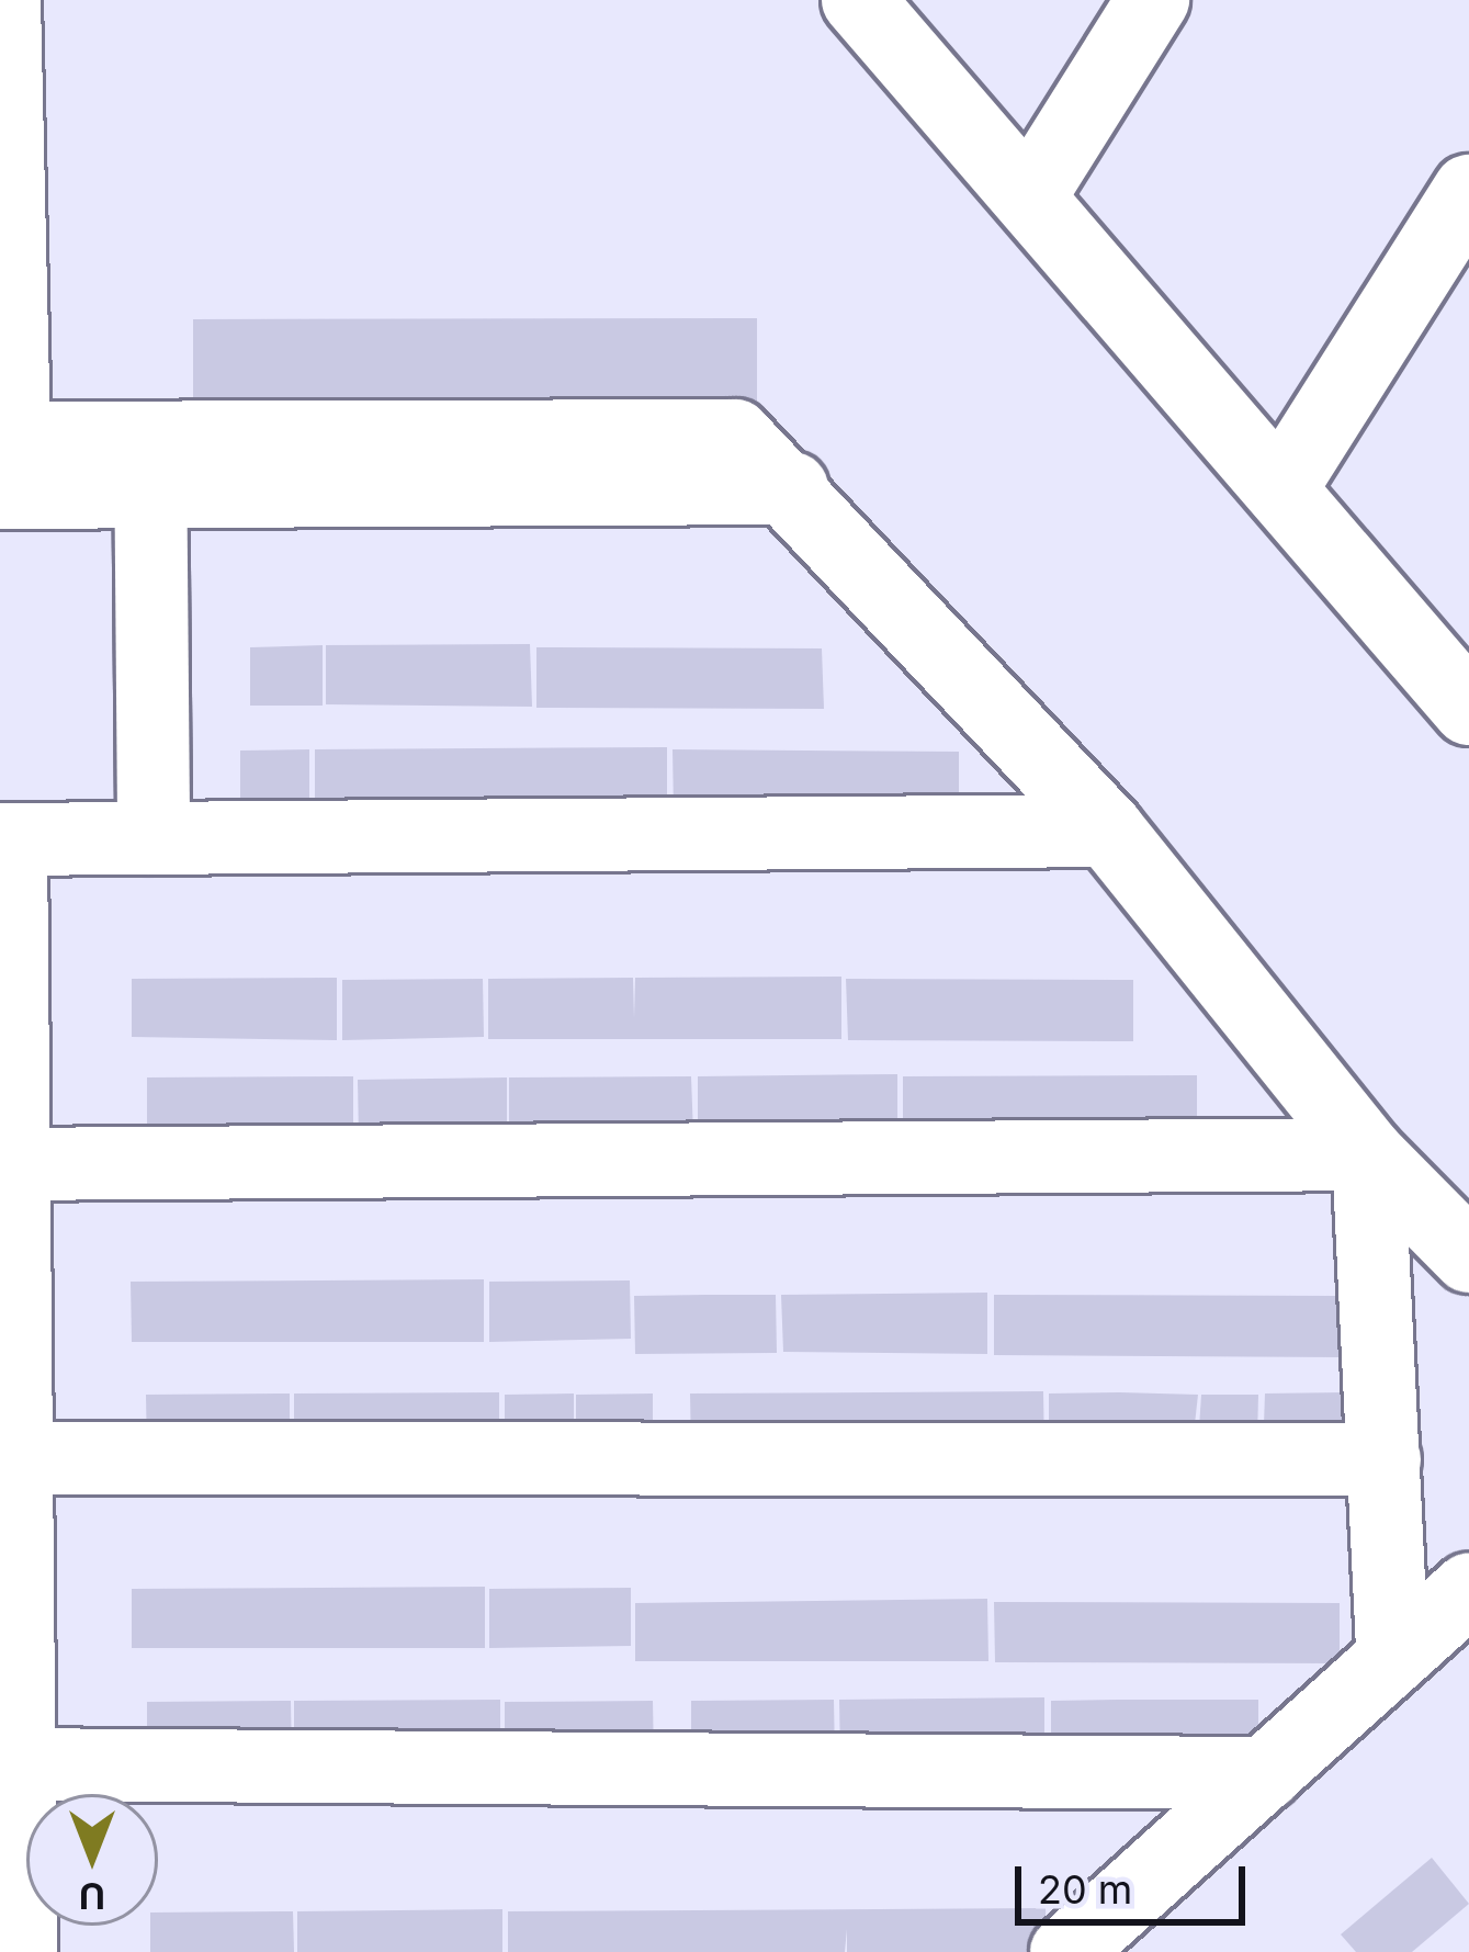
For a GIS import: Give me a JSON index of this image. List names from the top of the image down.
{
  "scale_bar": "20 m",
  "north": "bottom"
}
